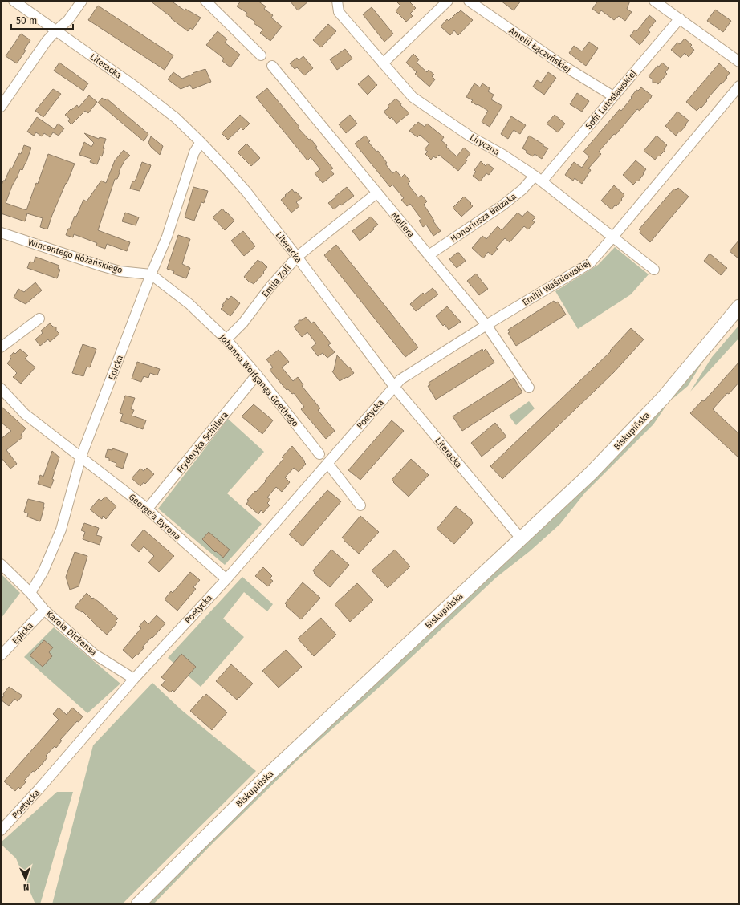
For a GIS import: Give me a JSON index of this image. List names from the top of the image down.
{
  "streets": {
    "street": [
      "Amelii Łączyńskiej",
      "Literacka",
      "Sofii Lutosławskiej",
      "Liryczna",
      "Honoriusza Balzaka",
      "Moliera",
      "Wincentego Różańskiego",
      "Emila Zoli",
      "Emilii Waśniowskiej",
      "Epicka",
      "Johanna Wolfganga Goethego",
      "Poetycka",
      "Biskupińska",
      "Fryderyka Schillera",
      "George'a Byrona",
      "Karola Dickensa"
    ]
  },
  "crossings": [
    ["Amelii Łączyńskiej", "Sofii Lutosławskiej"],
    ["Literacka", "Emila Zoli"],
    ["Literacka", "Emilii Waśniowskiej"],
    ["Literacka", "Epicka"],
    ["Literacka", "Poetycka"],
    ["Literacka", "Biskupińska"],
    ["Sofii Lutosławskiej", "Liryczna"],
    ["Sofii Lutosławskiej", "Honoriusza Balzaka"],
    ["Liryczna", "Honoriusza Balzaka"],
    ["Liryczna", "Emilii Waśniowskiej"],
    ["Honoriusza Balzaka", "Moliera"],
    ["Moliera", "Emila Zoli"],
    ["Moliera", "Emilii Waśniowskiej"],
    ["Wincentego Różańskiego", "Epicka"],
    ["Wincentego Różańskiego", "Johanna Wolfganga Goethego"],
    ["Emila Zoli", "Johanna Wolfganga Goethego"],
    ["Emilii Waśniowskiej", "Poetycka"],
    ["Epicka", "Johanna Wolfganga Goethego"],
    ["Epicka", "George'a Byrona"],
    ["Epicka", "Karola Dickensa"],
    ["Johanna Wolfganga Goethego", "Fryderyka Schillera"],
    ["Poetycka", "George'a Byrona"],
    ["Poetycka", "Karola Dickensa"],
    ["Fryderyka Schillera", "George'a Byrona"]
  ],
  "scale_bar": "50 m",
  "north": "bottom"
}
